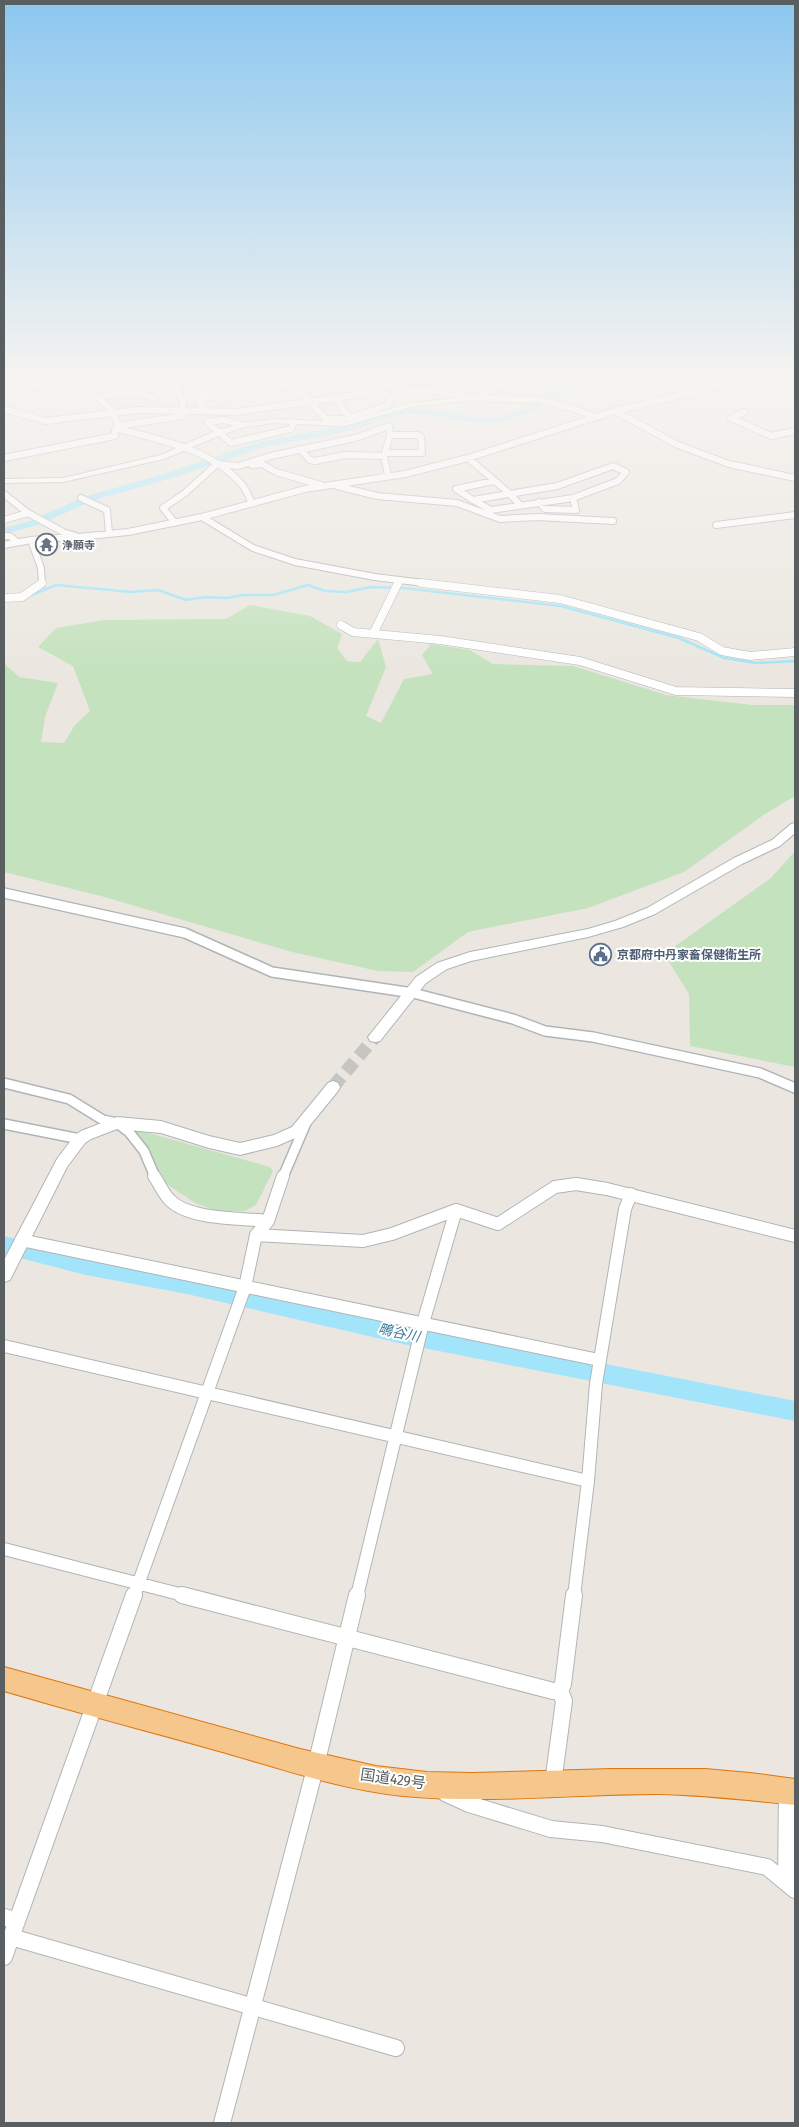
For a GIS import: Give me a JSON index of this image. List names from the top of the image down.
{
  "streets": {
    "highway": ["国道429号"]
  },
  "water": ["鴫谷川"],
  "places": {
    "temple": ["浄願寺"],
    "public building": ["京都府中丹家畜保健衛生所"]
  }
}
